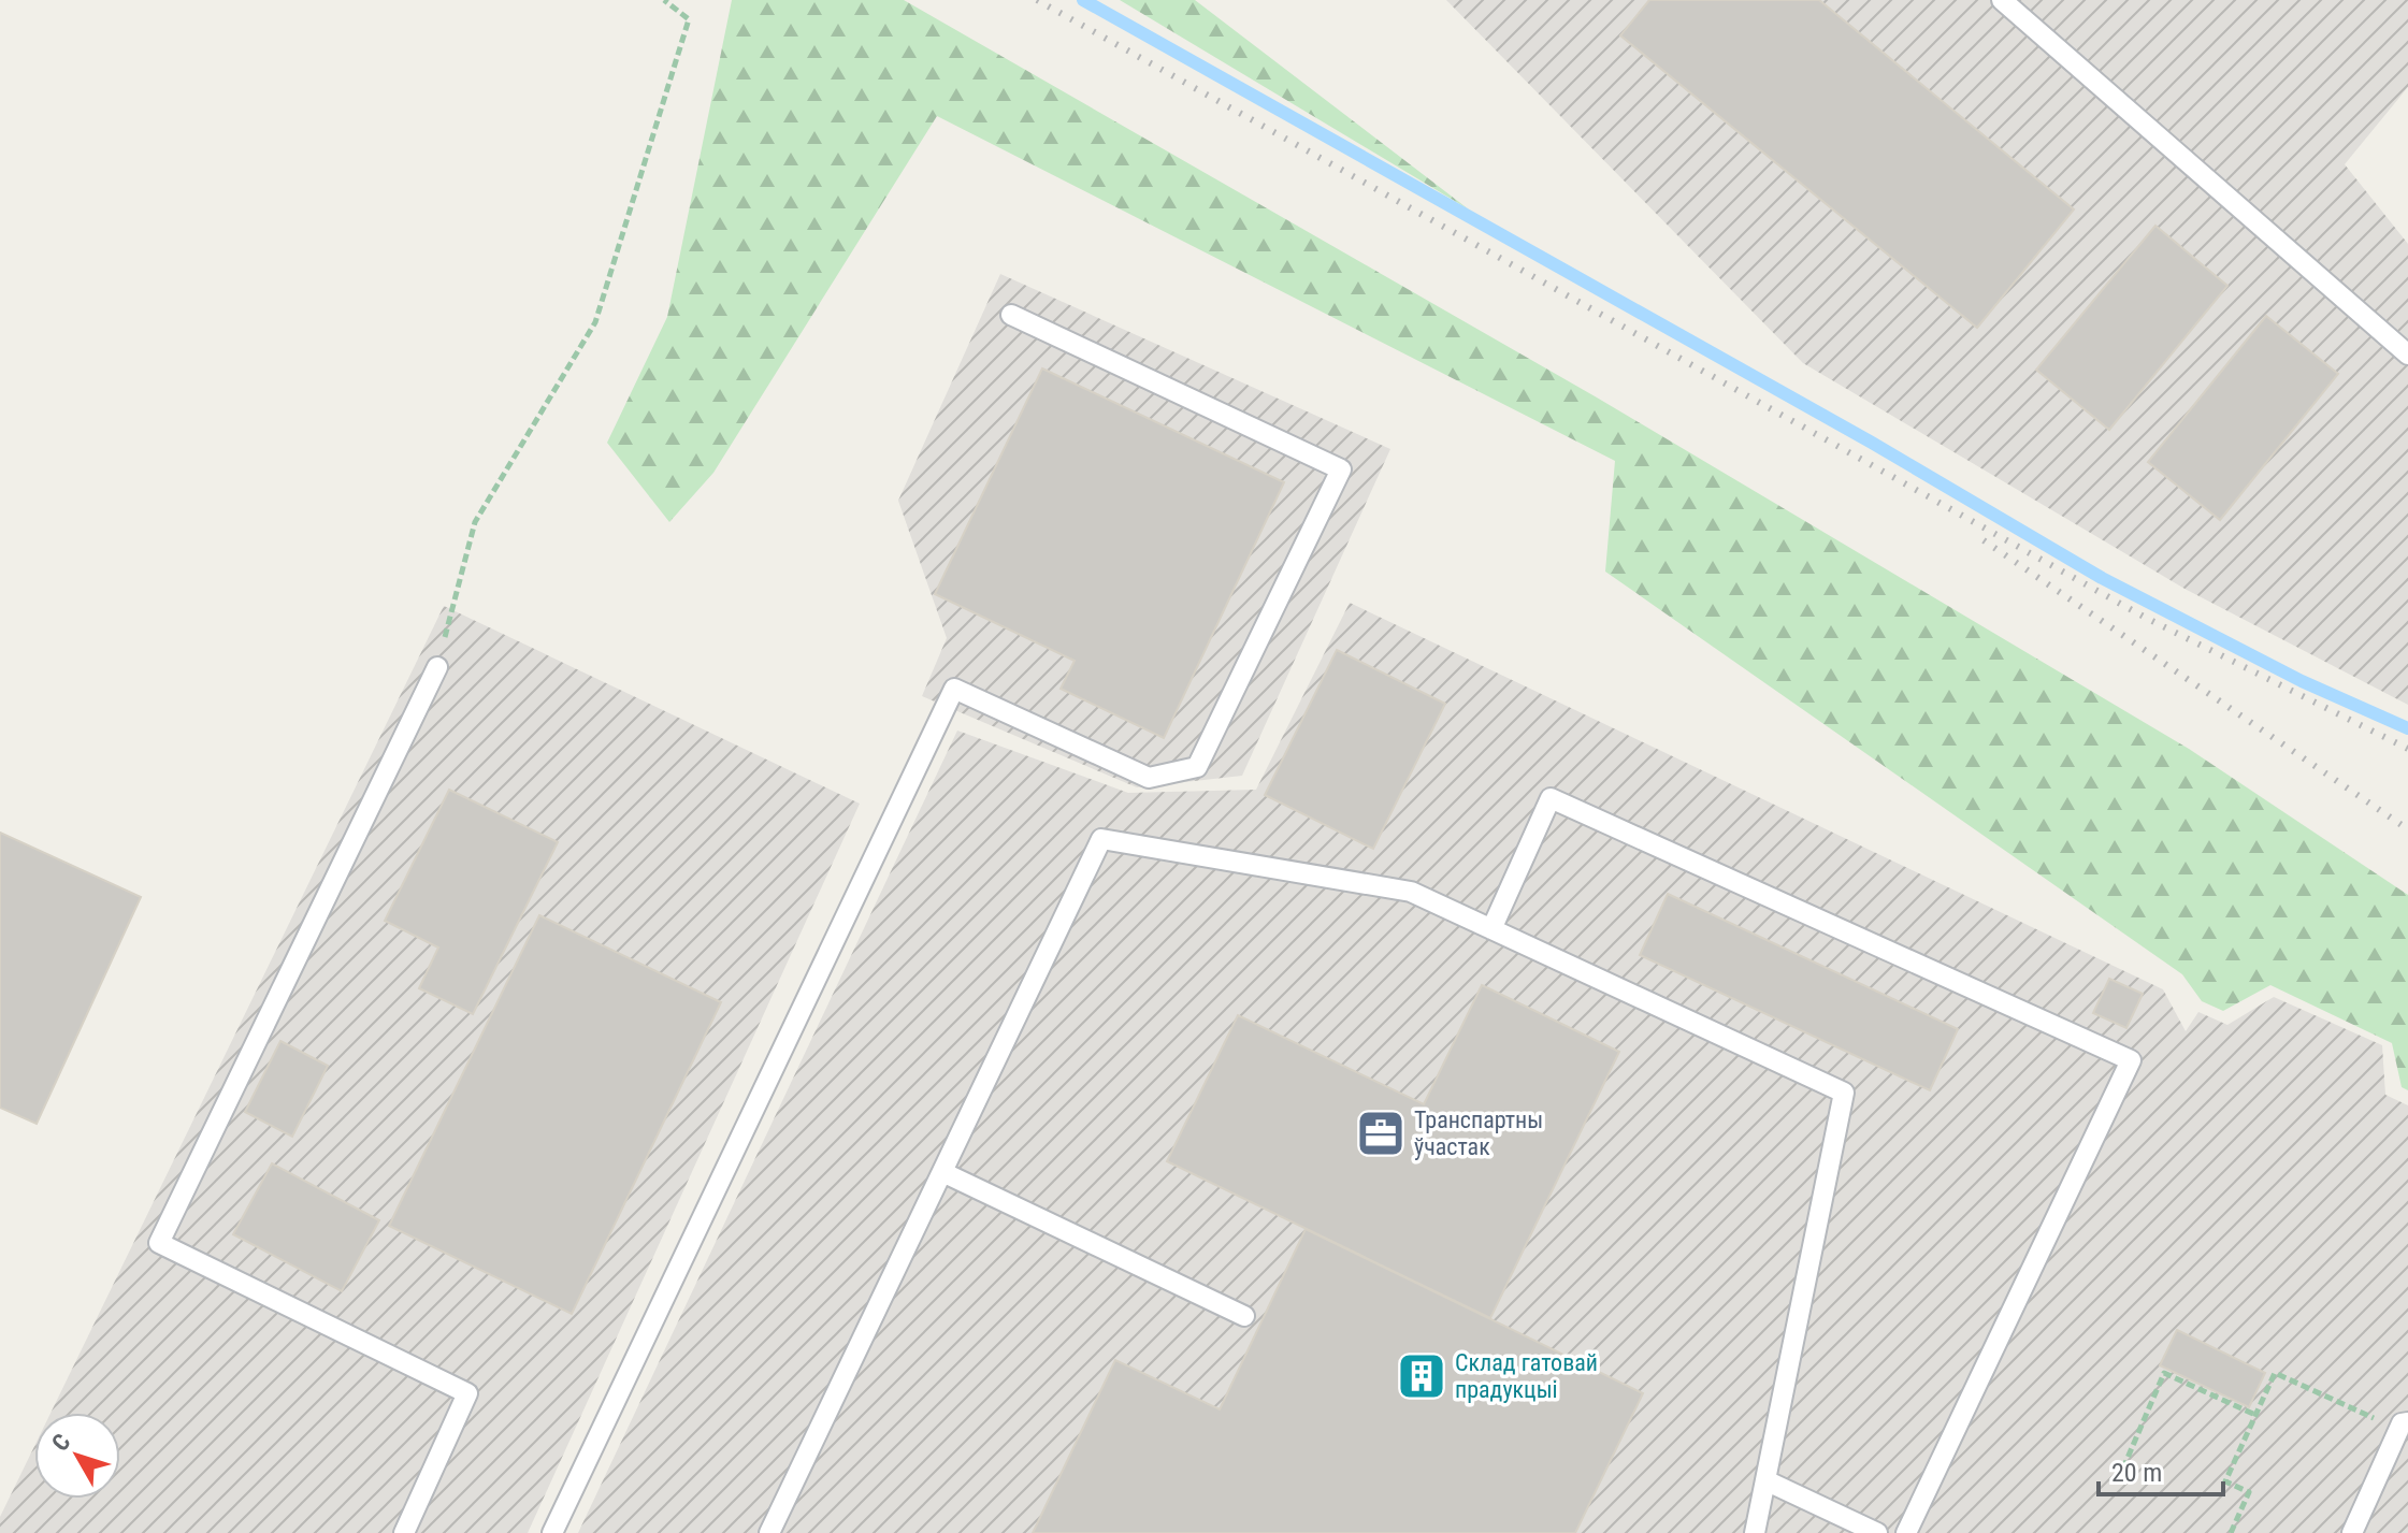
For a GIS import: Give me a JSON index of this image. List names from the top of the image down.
{
  "places": {
    "office": ["Транспартны ўчастак"],
    "building": ["Склад гатовай прадукцыі"]
  },
  "scale_bar": "20 m",
  "north": "top left"
}
